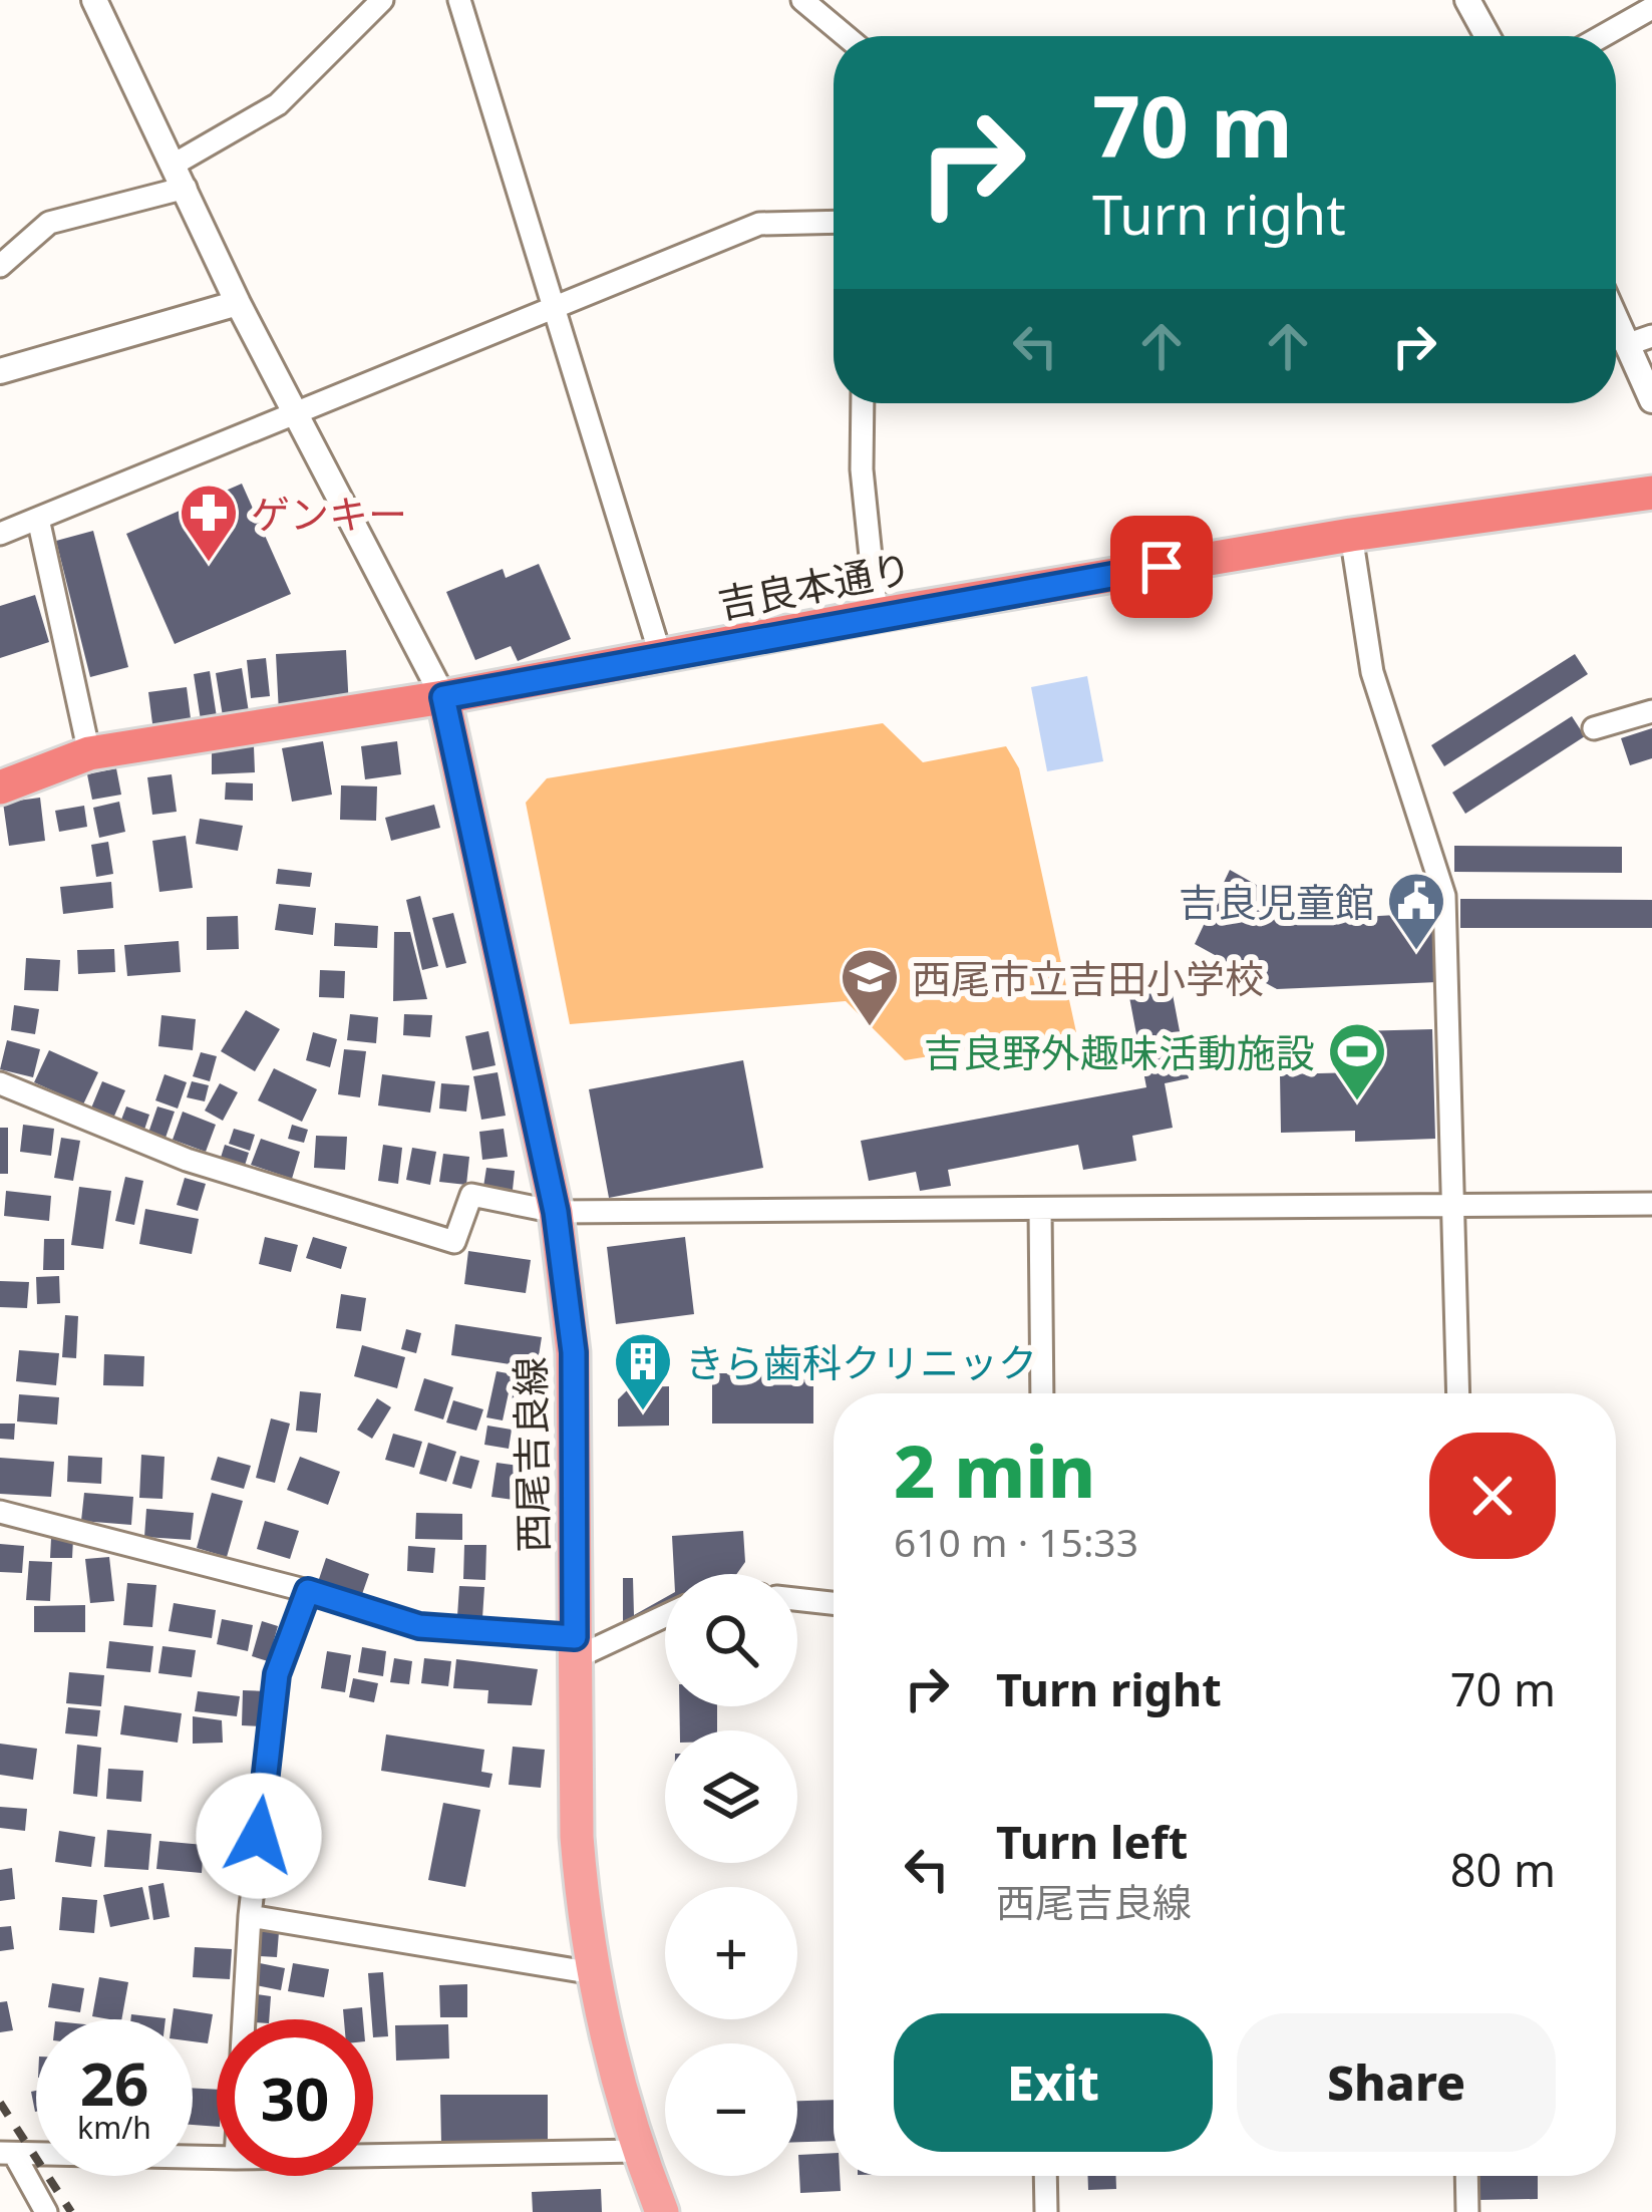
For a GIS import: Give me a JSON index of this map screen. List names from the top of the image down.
{
  "streets": {
    "highway": ["吉良本通り"],
    "main road": ["西尾吉良線"]
  },
  "crossings": [
    ["吉良本通り", "西尾吉良線"]
  ],
  "places": {
    "pharmacy": ["ゲンキー"],
    "public building": ["吉良児童館"],
    "school or university": ["西尾市立吉田小学校"],
    "sports": ["吉良野外趣味活動施設"],
    "building": ["きら歯科クリニック"]
  },
  "page": {
    "turn": ["70 m", "Turn right"],
    "heading": ["2 min", "610 m · 15:33"],
    "map_buttons": ["+", "−"],
    "list": [
      {
        "name": "Turn right",
        "value": "70 m"
      },
      {
        "name": "Turn left",
        "note": "西尾吉良線",
        "value": "80 m"
      }
    ],
    "buttons": ["Exit", "Share"],
    "speed": "26 km/h",
    "limit": "30"
  }
}
